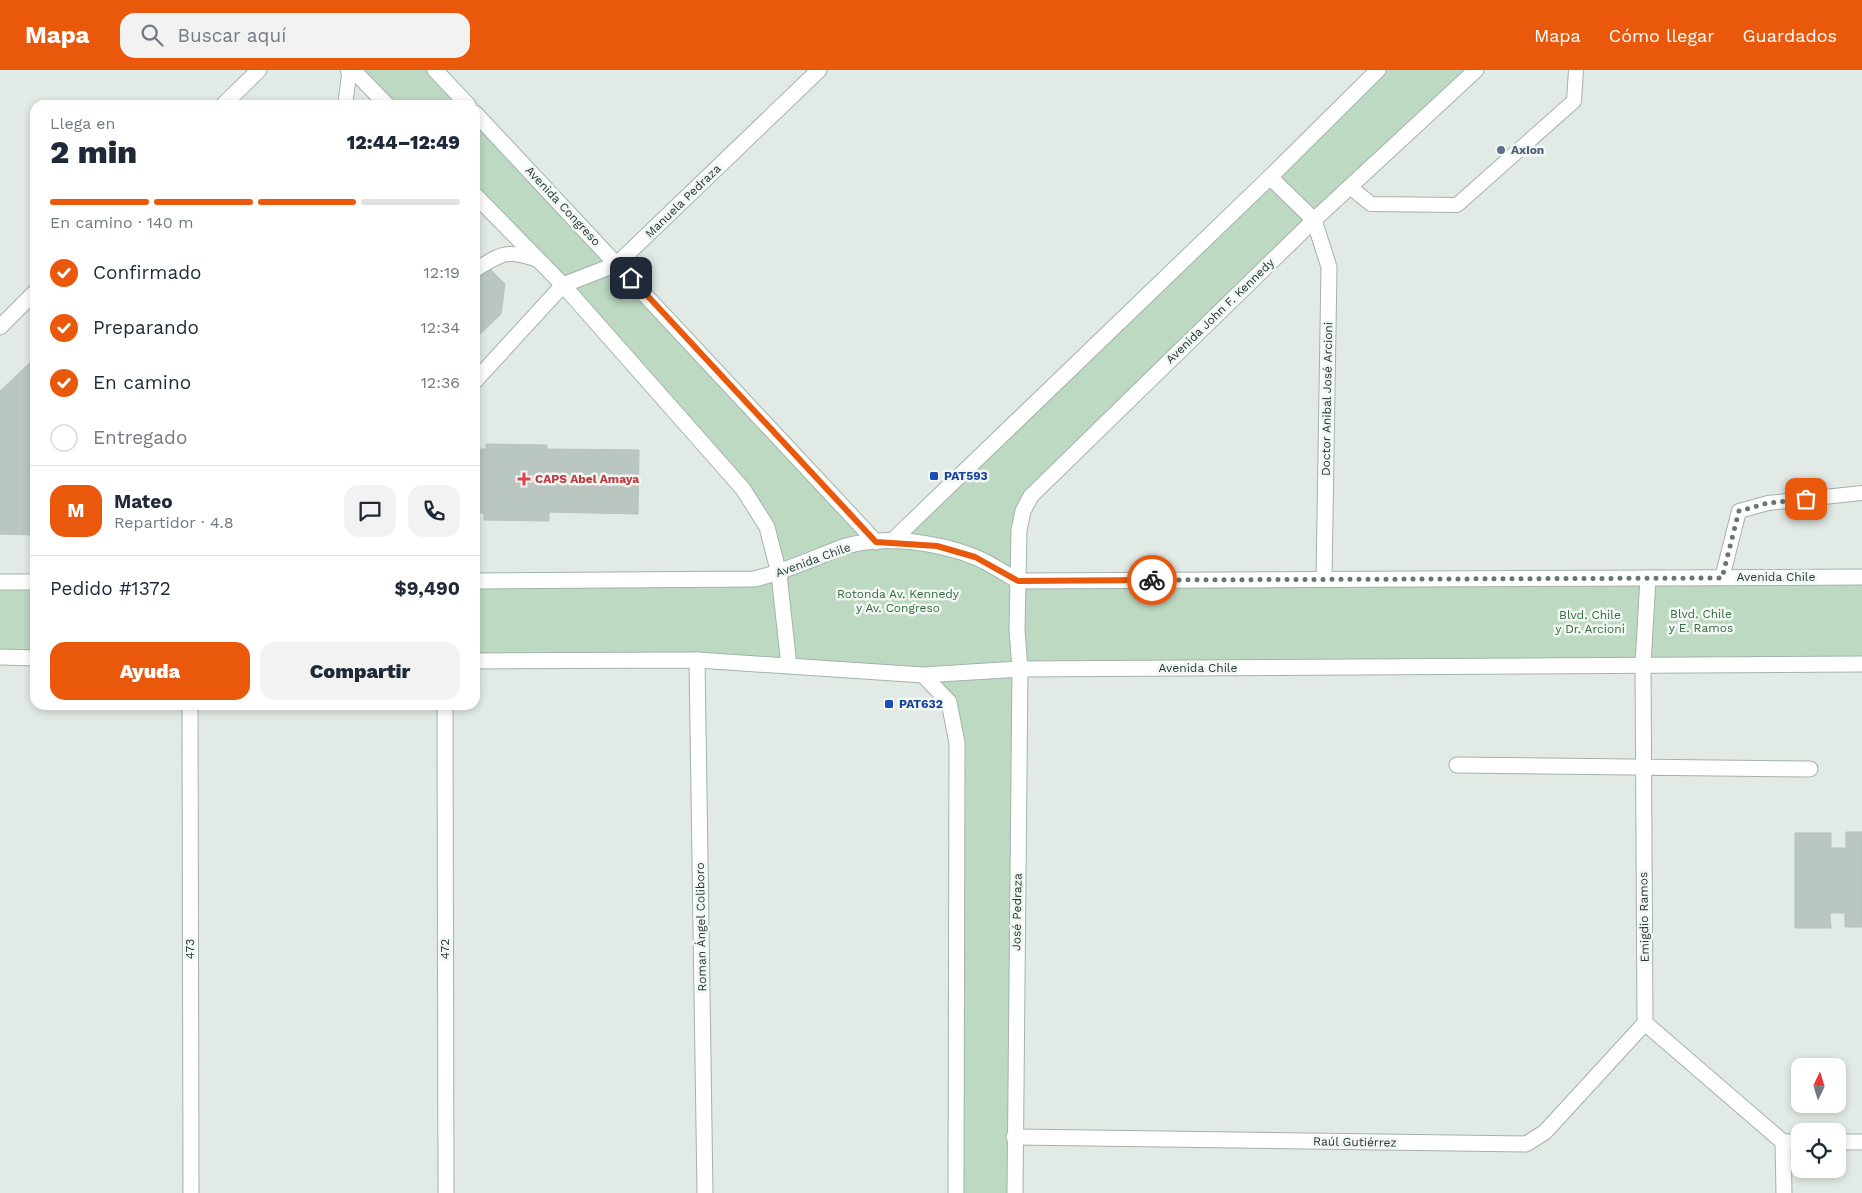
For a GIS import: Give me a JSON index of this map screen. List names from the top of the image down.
{
  "streets": {
    "street": [
      "Manuela Pedraza",
      "Avenida Congreso",
      "Avenida John F. Kennedy",
      "Doctor Anibal José Arcioni",
      "Avenida Chile",
      "José Pedraza",
      "Emigdio Ramos",
      "Roman Ángel Coliboro",
      "473",
      "472",
      "Raúl Gutiérrez"
    ]
  },
  "crossings": [
    ["Manuela Pedraza", "Avenida Congreso"],
    ["Avenida Congreso", "Avenida Chile"],
    ["Avenida John F. Kennedy", "Doctor Anibal José Arcioni"],
    ["Avenida John F. Kennedy", "Avenida Chile"],
    ["Avenida John F. Kennedy", "José Pedraza"],
    ["Doctor Anibal José Arcioni", "Avenida Chile"],
    ["Avenida Chile", "José Pedraza"],
    ["Avenida Chile", "Emigdio Ramos"],
    ["Avenida Chile", "Roman Ángel Coliboro"],
    ["José Pedraza", "Raúl Gutiérrez"],
    ["Emigdio Ramos", "Raúl Gutiérrez"]
  ],
  "parks": ["Rotonda Av. Kennedy y Av. Congreso", "Blvd. Chile y E. Ramos", "Blvd. Chile y Dr. Arcioni"],
  "places": {
    "other": ["Axion"],
    "transit": ["PAT593", "PAT632"],
    "health": ["CAPS Abel Amaya"]
  },
  "north": "top",
  "page": {
    "header": "Mapa",
    "search": "Buscar aquí",
    "nav": ["Mapa", "Cómo llegar", "Guardados"],
    "heading": ["2 min", "Llega en", "12:44–12:49"],
    "panel": [
      "Mateo",
      "Repartidor · 4.8",
      "Pedido #1372",
      "$9,490"
    ],
    "bar": "En camino · 140 m",
    "list": [
      ["Confirmado", "12:19"],
      ["Preparando", "12:34"],
      ["En camino", "12:36"],
      "Entregado"
    ],
    "round": "M",
    "buttons": ["Ayuda", "Compartir"]
  }
}
